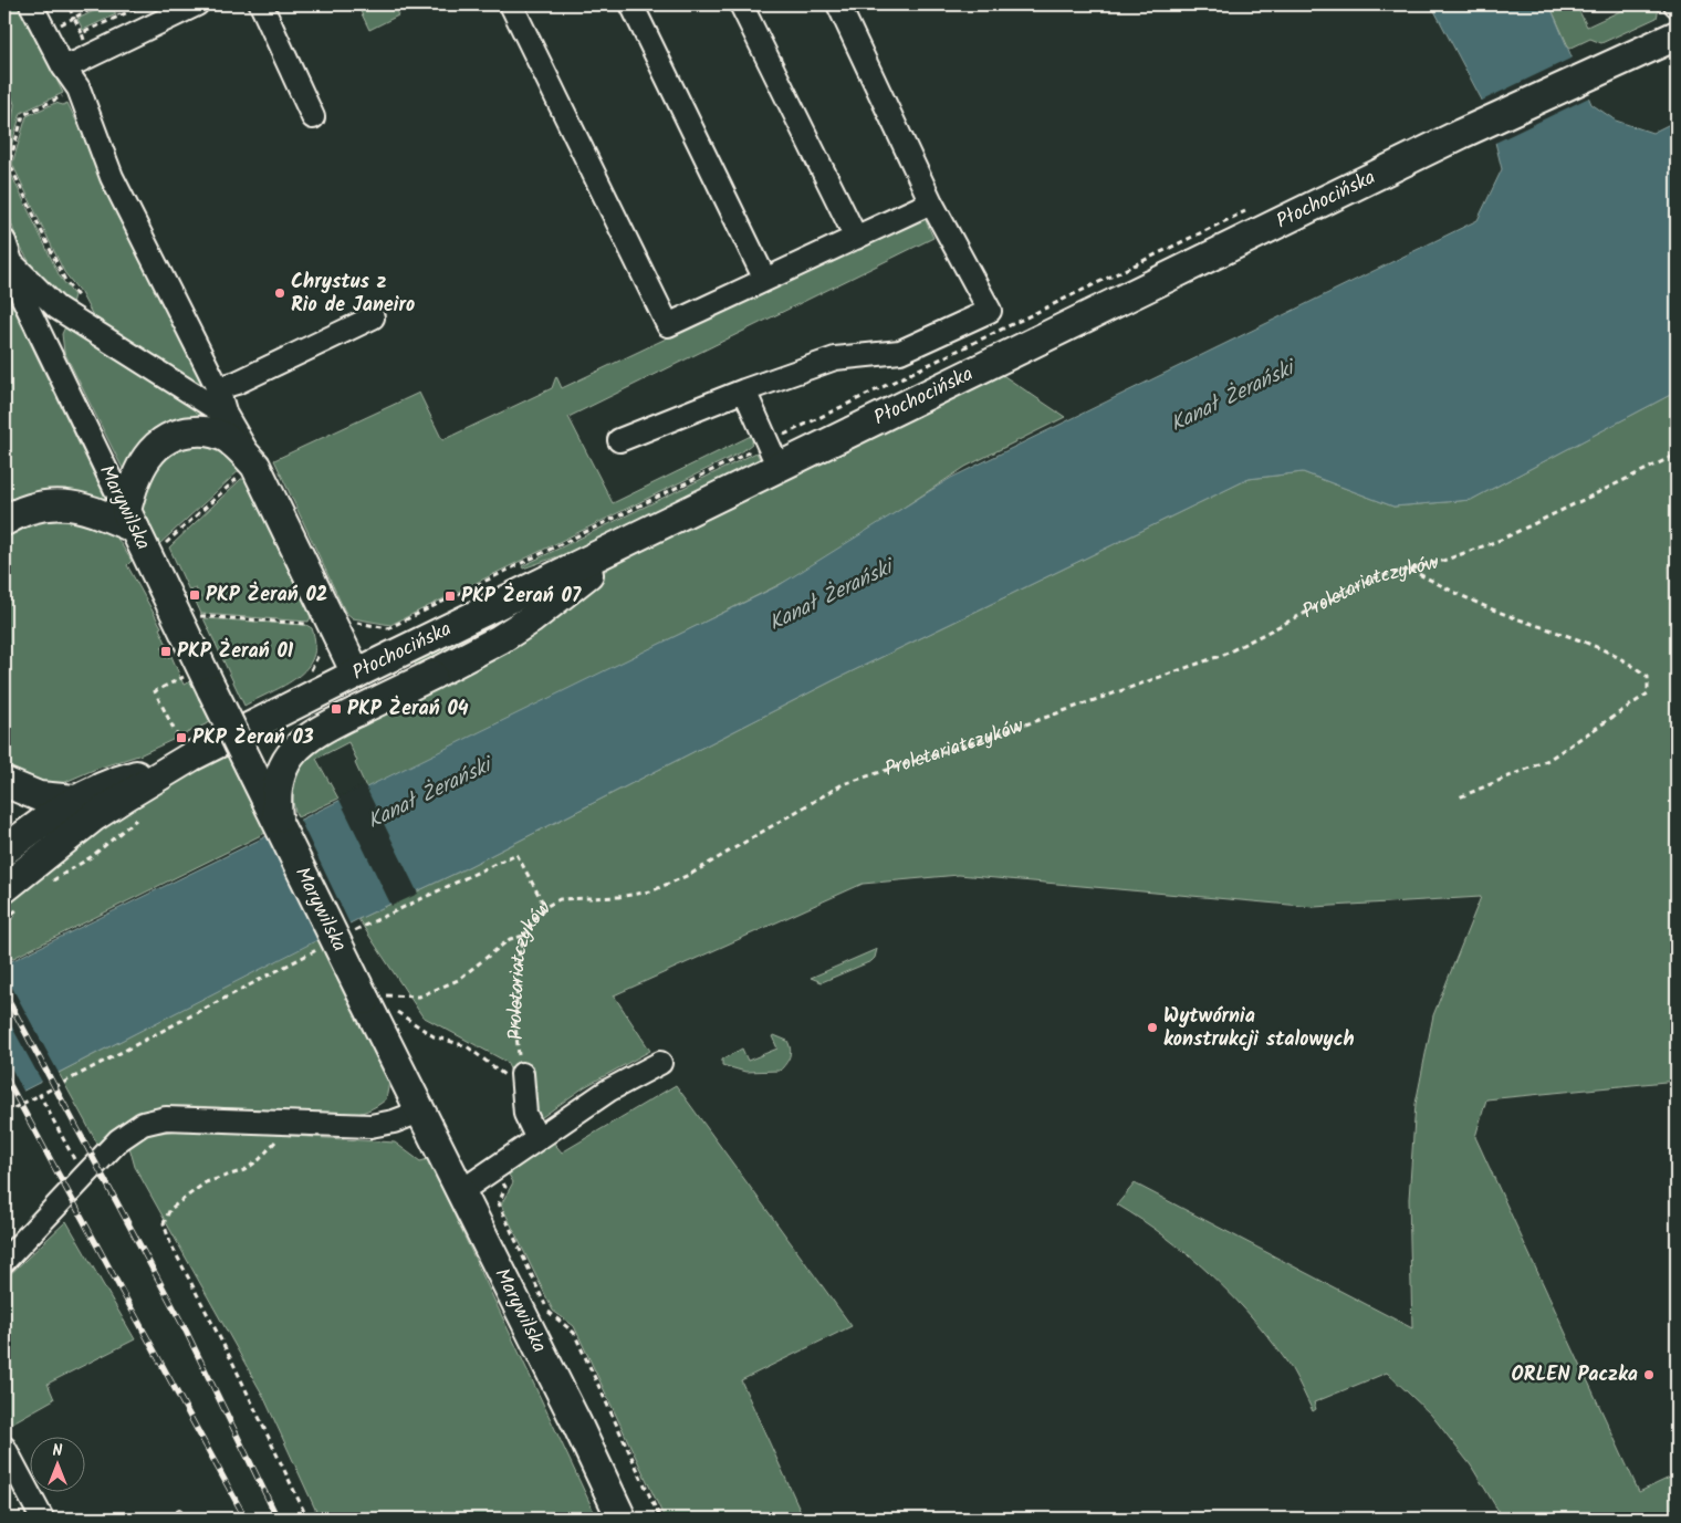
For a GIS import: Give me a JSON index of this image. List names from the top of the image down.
{
  "streets": {
    "main road": ["Płochocińska", "Marywilska"],
    "path": ["Proletariatczyków"]
  },
  "water": ["Kanał Żerański"],
  "places": {
    "other": ["Chrystus z Rio de Janeiro", "Wytwórnia konstrukcji stalowych", "ORLEN Paczka"],
    "transit": [
      "PKP Żerań 02",
      "PKP Żerań 07",
      "PKP Żerań 01",
      "PKP Żerań 04",
      "PKP Żerań 03"
    ]
  },
  "north": "top"
}
